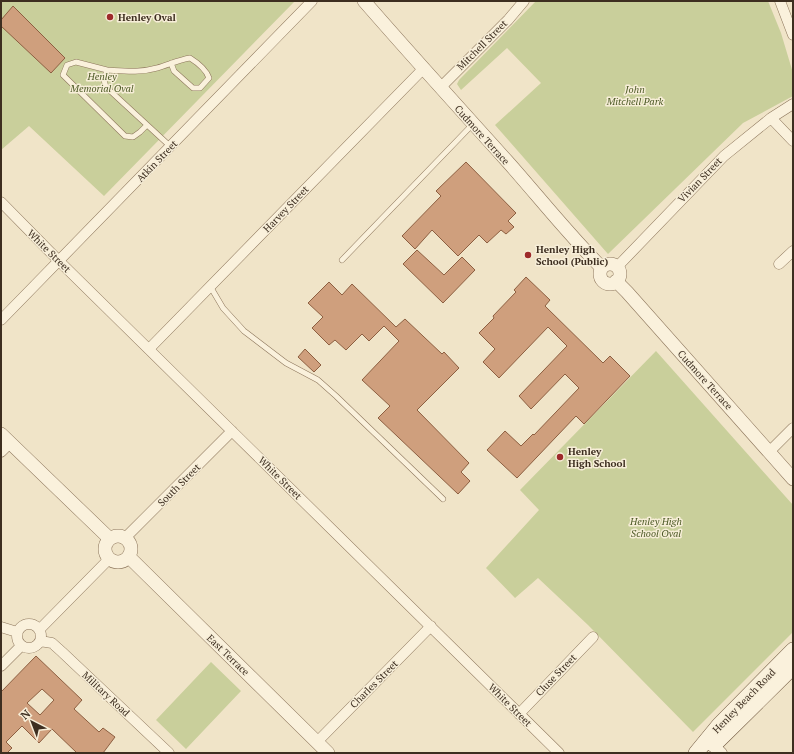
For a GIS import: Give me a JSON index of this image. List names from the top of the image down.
{
  "streets": {
    "main road": ["Henley Beach Road"],
    "street": [
      "Mitchell Street",
      "Cudmore Terrace",
      "Atkin Street",
      "Vivian Street",
      "Harvey Street",
      "White Street",
      "South Street",
      "East Terrace",
      "Cluse Street",
      "Charles Street",
      "Military Road"
    ]
  },
  "crossings": [
    ["Mitchell Street", "Cudmore Terrace"],
    ["Cudmore Terrace", "Vivian Street"],
    ["Cudmore Terrace", "Harvey Street"],
    ["Atkin Street", "White Street"],
    ["Harvey Street", "White Street"],
    ["White Street", "South Street"],
    ["White Street", "Cluse Street"],
    ["White Street", "Charles Street"],
    ["South Street", "East Terrace"],
    ["East Terrace", "Charles Street"]
  ],
  "parks": ["Henley Memorial Oval", "John Mitchell Park", "Henley High School Oval"],
  "places": ["Henley Oval", "Henley High School (Public)", "Henley High School"],
  "north": "top left"
}
